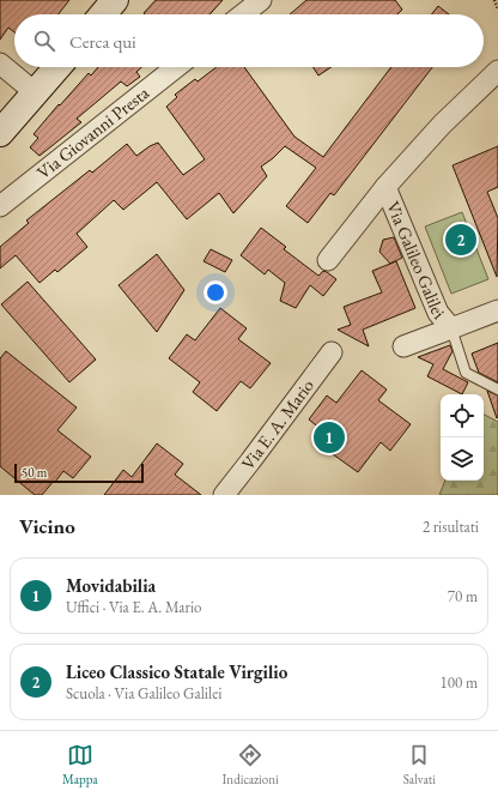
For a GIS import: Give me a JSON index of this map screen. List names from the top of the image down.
{
  "streets": {
    "street": ["Via Giovanni Presta", "Via Galileo Galilei", "Via E. A. Mario"]
  },
  "scale_bar": "50 m",
  "page": {
    "search": "Cerca qui",
    "pins": ["2", "1"],
    "scale": "50 m",
    "heading": ["Vicino", "2 risultati"],
    "list": [
      {
        "mark": "1",
        "name": "Movidabilia",
        "note": "Uffici · Via E. A. Mario",
        "value": "70 m"
      },
      {
        "mark": "2",
        "name": "Liceo Classico Statale Virgilio",
        "note": "Scuola · Via Galileo Galilei",
        "value": "100 m"
      }
    ],
    "nav": ["Mappa", "Indicazioni", "Salvati"]
  }
}
